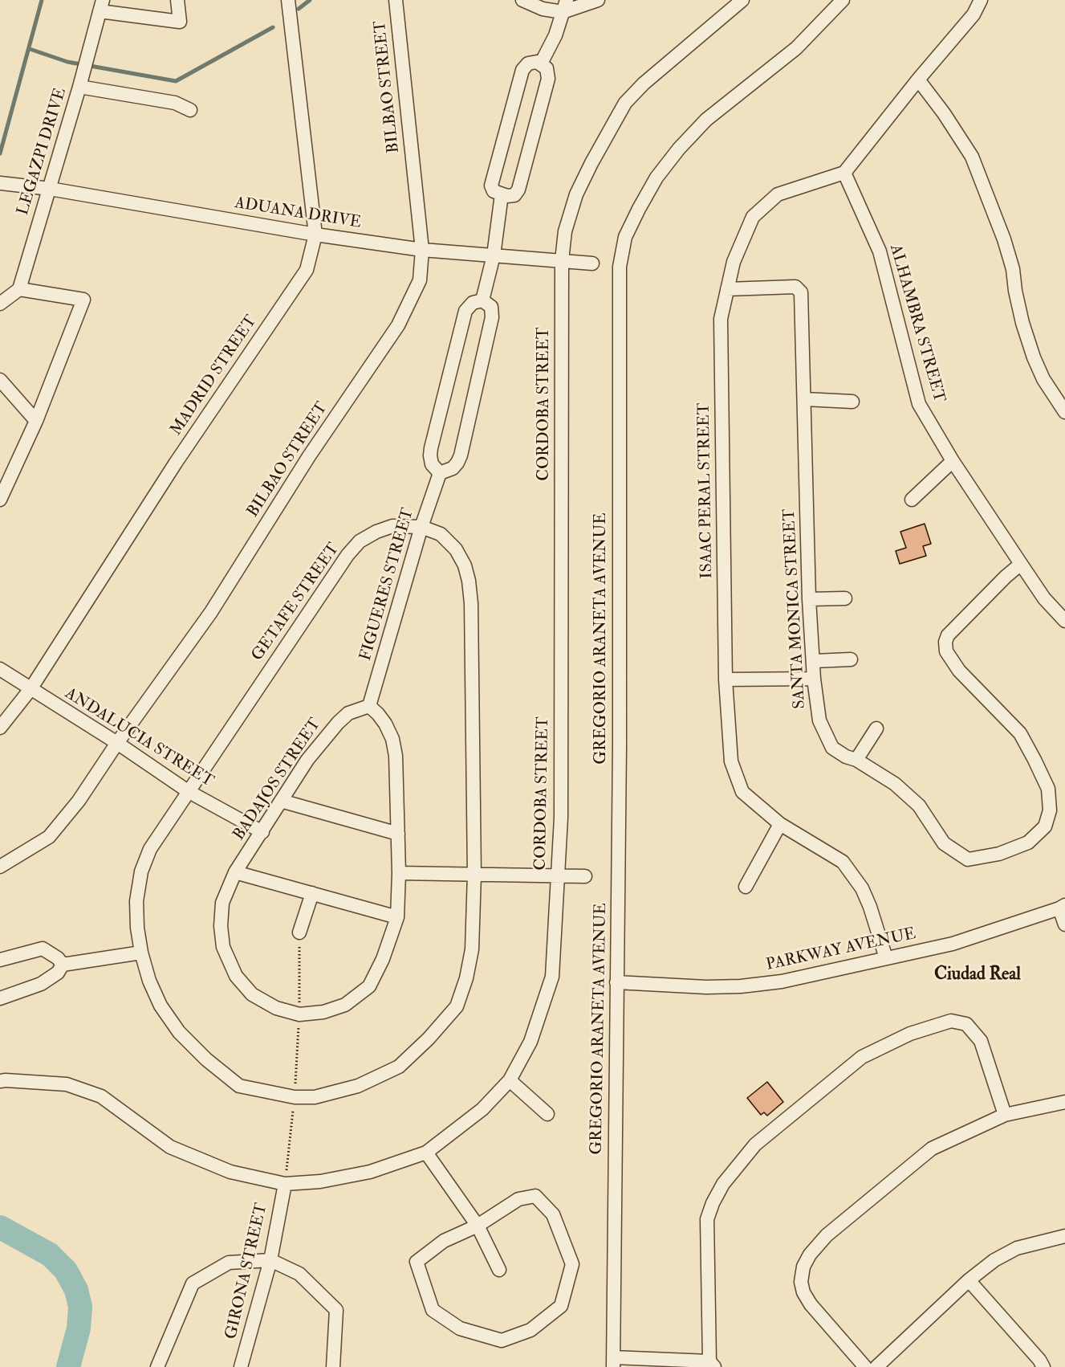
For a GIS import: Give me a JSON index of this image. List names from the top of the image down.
{
  "streets": {
    "street": [
      "BILBAO STREET",
      "LEGAZPI DRIVE",
      "ADUANA DRIVE",
      "ALHAMBRA STREET",
      "MADRID STREET",
      "CORDOBA STREET",
      "ISAAC PERAL STREET",
      "FIGUERES STREET",
      "GETAFE STREET",
      "SANTA MONICA STREET",
      "GREGORIO ARANETA AVENUE",
      "ANDALUCIA STREET",
      "BADAJOS STREET",
      "PARKWAY AVENUE",
      "GIRONA STREET"
    ]
  },
  "crossings": [
    ["BILBAO STREET", "ADUANA DRIVE"],
    ["BILBAO STREET", "ANDALUCIA STREET"],
    ["LEGAZPI DRIVE", "ADUANA DRIVE"],
    ["ADUANA DRIVE", "MADRID STREET"],
    ["ADUANA DRIVE", "CORDOBA STREET"],
    ["ALHAMBRA STREET", "ISAAC PERAL STREET"],
    ["ALHAMBRA STREET", "SANTA MONICA STREET"],
    ["MADRID STREET", "ANDALUCIA STREET"],
    ["CORDOBA STREET", "GIRONA STREET"],
    ["ISAAC PERAL STREET", "SANTA MONICA STREET"],
    ["ISAAC PERAL STREET", "PARKWAY AVENUE"],
    ["FIGUERES STREET", "GETAFE STREET"],
    ["FIGUERES STREET", "BADAJOS STREET"],
    ["GETAFE STREET", "ANDALUCIA STREET"],
    ["GREGORIO ARANETA AVENUE", "PARKWAY AVENUE"],
    ["ANDALUCIA STREET", "BADAJOS STREET"]
  ],
  "districts": ["Ciudad Real"]
}
